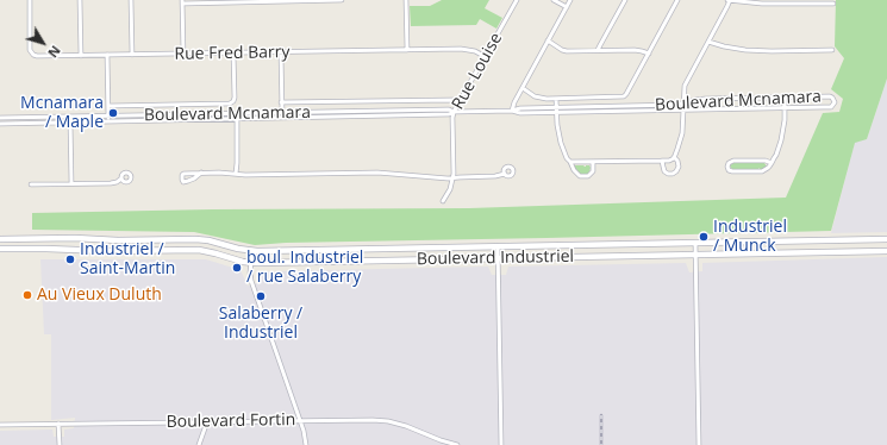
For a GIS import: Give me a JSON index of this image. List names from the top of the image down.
{
  "streets": {
    "street": [
      "Rue Fred Barry",
      "Rue Louise",
      "Boulevard Mcnamara",
      "Boulevard Industriel",
      "Boulevard Fortin"
    ]
  },
  "crossings": [
    ["Rue Fred Barry", "Rue Louise"],
    ["Rue Louise", "Boulevard Mcnamara"]
  ],
  "places": [
    "Mcnamara / Maple",
    "Industriel / Munck",
    "Industriel / Saint-Martin",
    "boul. Industriel / rue Salaberry",
    "Au Vieux Duluth",
    "Salaberry / Industriel"
  ],
  "north": "bottom right"
}
